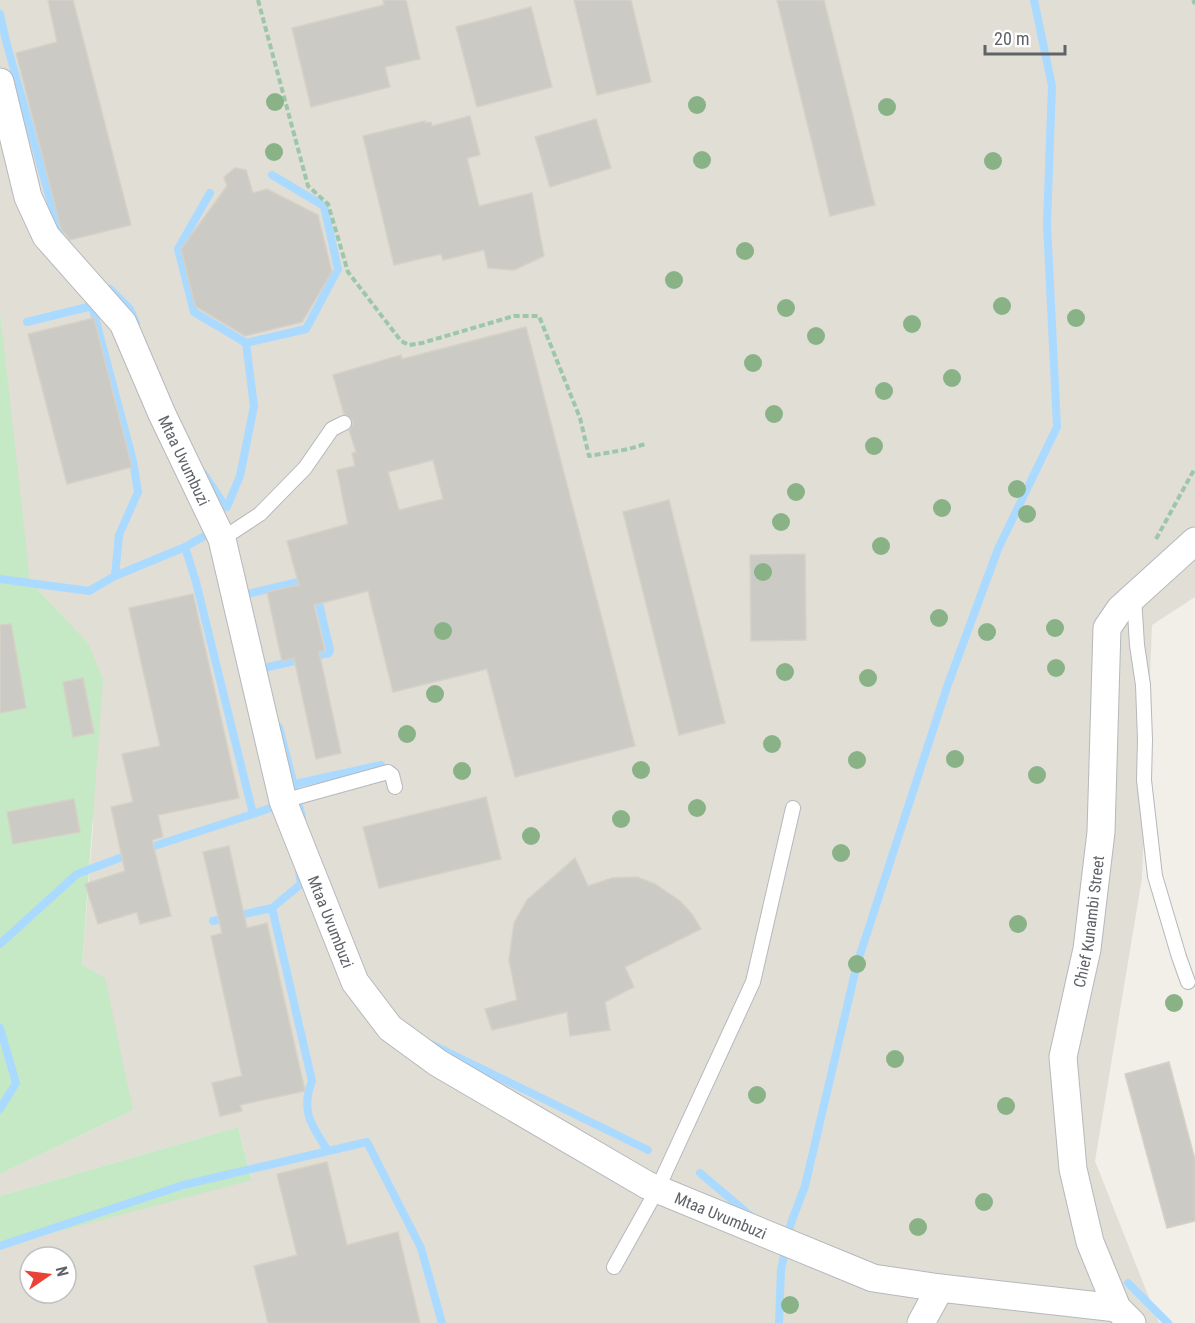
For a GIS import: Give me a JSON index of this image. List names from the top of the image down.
{
  "streets": {
    "street": ["Mtaa Uvumbuzi", "Chief Kunambi Street"]
  },
  "crossings": [
    ["Mtaa Uvumbuzi", "Chief Kunambi Street"]
  ],
  "scale_bar": "20 m",
  "north": "right"
}
